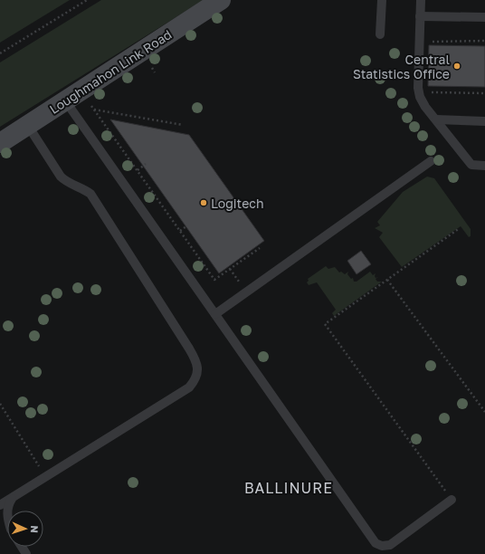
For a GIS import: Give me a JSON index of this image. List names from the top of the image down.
{
  "streets": {
    "main road": ["Loughmahon Link Road"]
  },
  "districts": ["BALLINURE"],
  "places": ["Central Statistics Office", "Logitech"],
  "north": "right"
}
